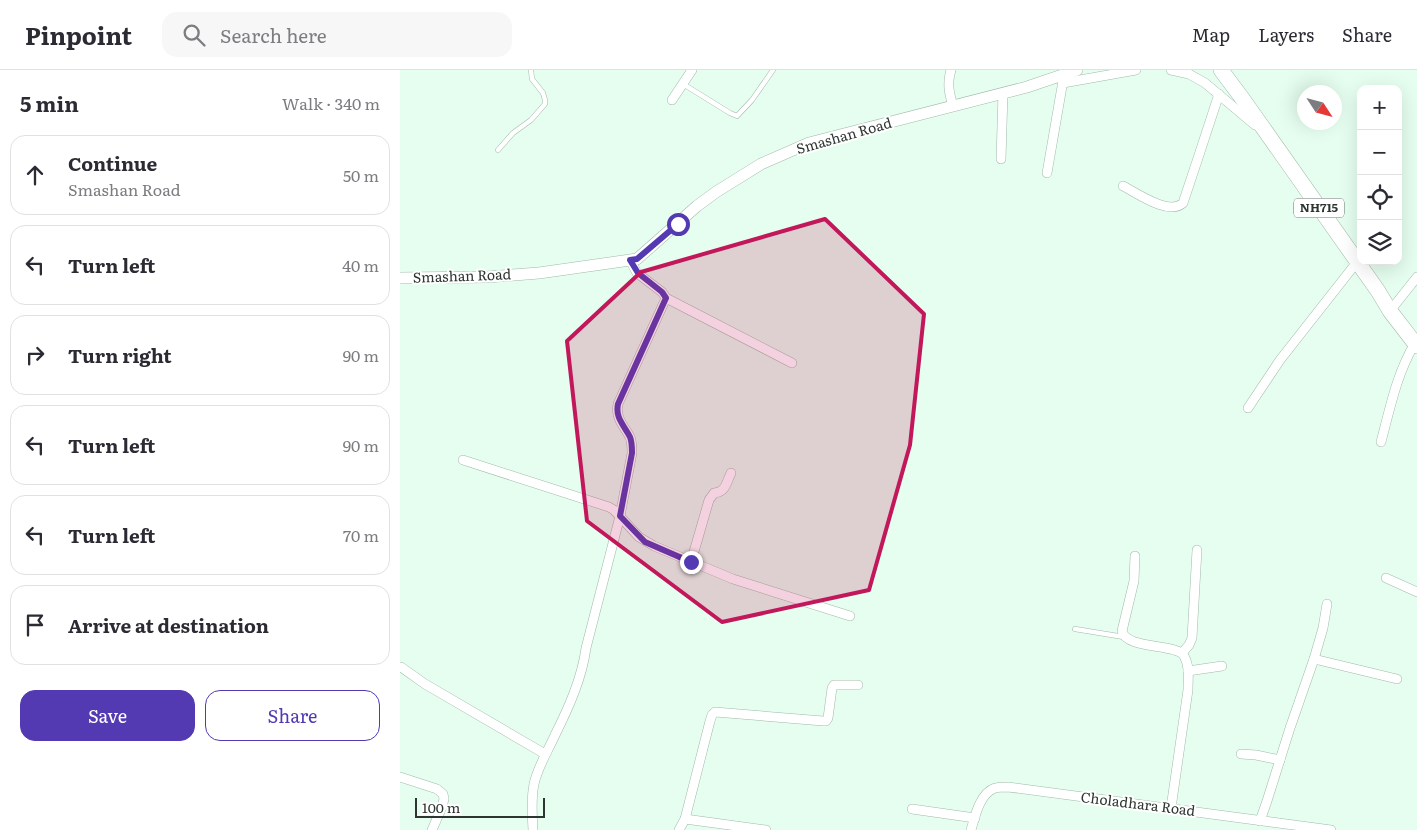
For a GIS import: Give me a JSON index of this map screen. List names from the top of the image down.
{
  "streets": {
    "highway": ["NH715"],
    "street": ["Smashan Road", "Choladhara Road"]
  },
  "scale_bar": "100 m",
  "north": "bottom right",
  "page": {
    "header": "Pinpoint",
    "search": "Search here",
    "nav": ["Map", "Layers", "Share"],
    "heading": ["5 min", "Walk · 340 m"],
    "map_buttons": ["+", "−"],
    "list": [
      ["Continue", "Smashan Road", "50 m"],
      ["Turn left", "40 m"],
      ["Turn right", "90 m"],
      ["Turn left", "90 m"],
      ["Turn left", "70 m"],
      "Arrive at destination"
    ],
    "buttons": ["Save", "Share"],
    "scale": "100 m"
  }
}
